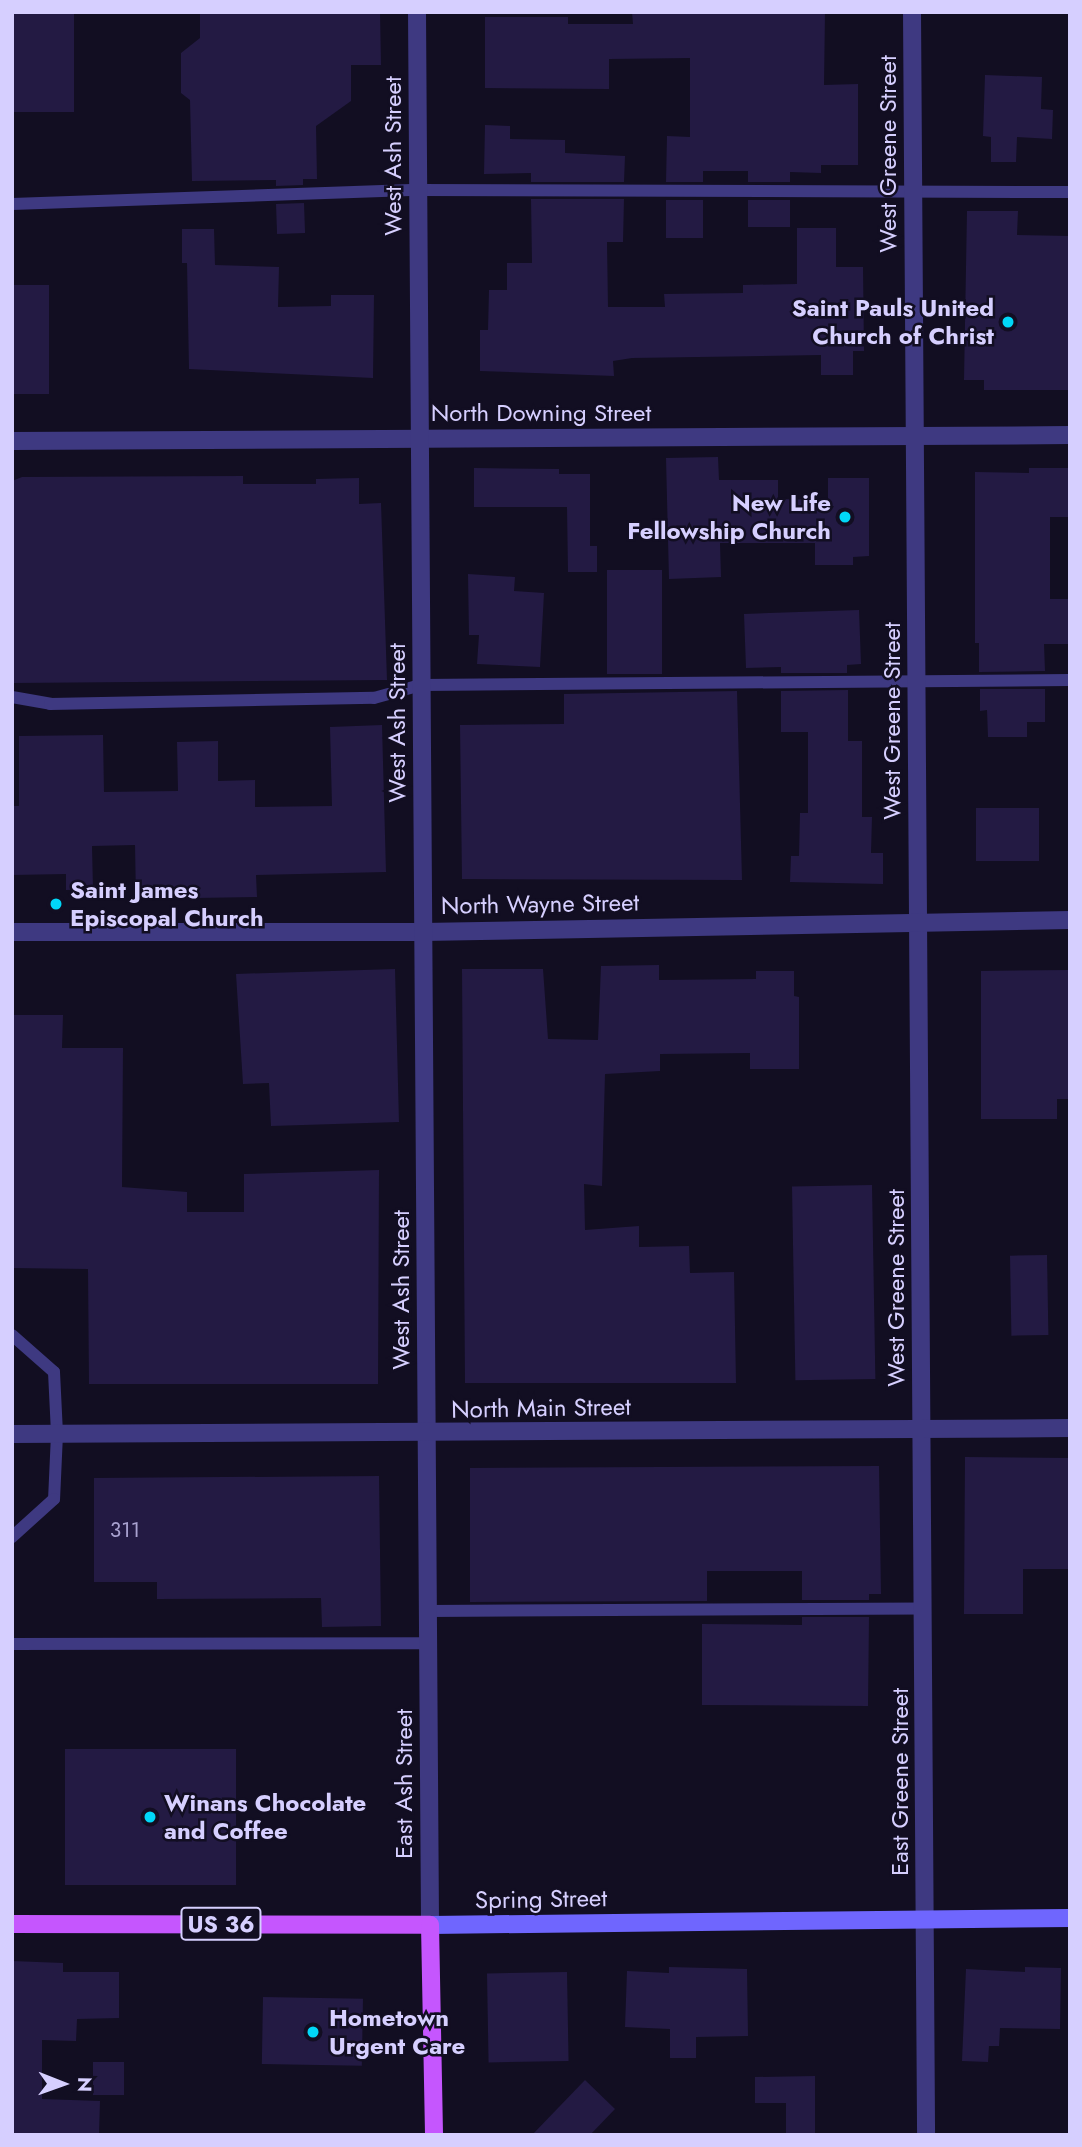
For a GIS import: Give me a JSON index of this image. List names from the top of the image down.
{
  "streets": {
    "main road": ["East Ash Street", "Spring Street", "US 36"],
    "street": [
      "West Greene Street",
      "West Ash Street",
      "North Downing Street",
      "North Wayne Street",
      "North Main Street",
      "East Greene Street"
    ]
  },
  "crossings": [
    ["West Greene Street", "North Downing Street"],
    ["West Greene Street", "North Wayne Street"],
    ["West Greene Street", "North Main Street"],
    ["West Greene Street", "East Greene Street"],
    ["West Ash Street", "North Downing Street"],
    ["West Ash Street", "North Wayne Street"],
    ["West Ash Street", "North Main Street"],
    ["West Ash Street", "East Ash Street"],
    ["North Main Street", "East Greene Street"],
    ["North Main Street", "East Ash Street"],
    ["East Greene Street", "Spring Street"],
    ["East Ash Street", "Spring Street"]
  ],
  "places": [
    "Saint Pauls United Church of Christ",
    "New Life Fellowship Church",
    "Saint James Episcopal Church",
    "Winans Chocolate and Coffee",
    "Hometown Urgent Care"
  ],
  "house_numbers": ["311"],
  "north": "right"
}
